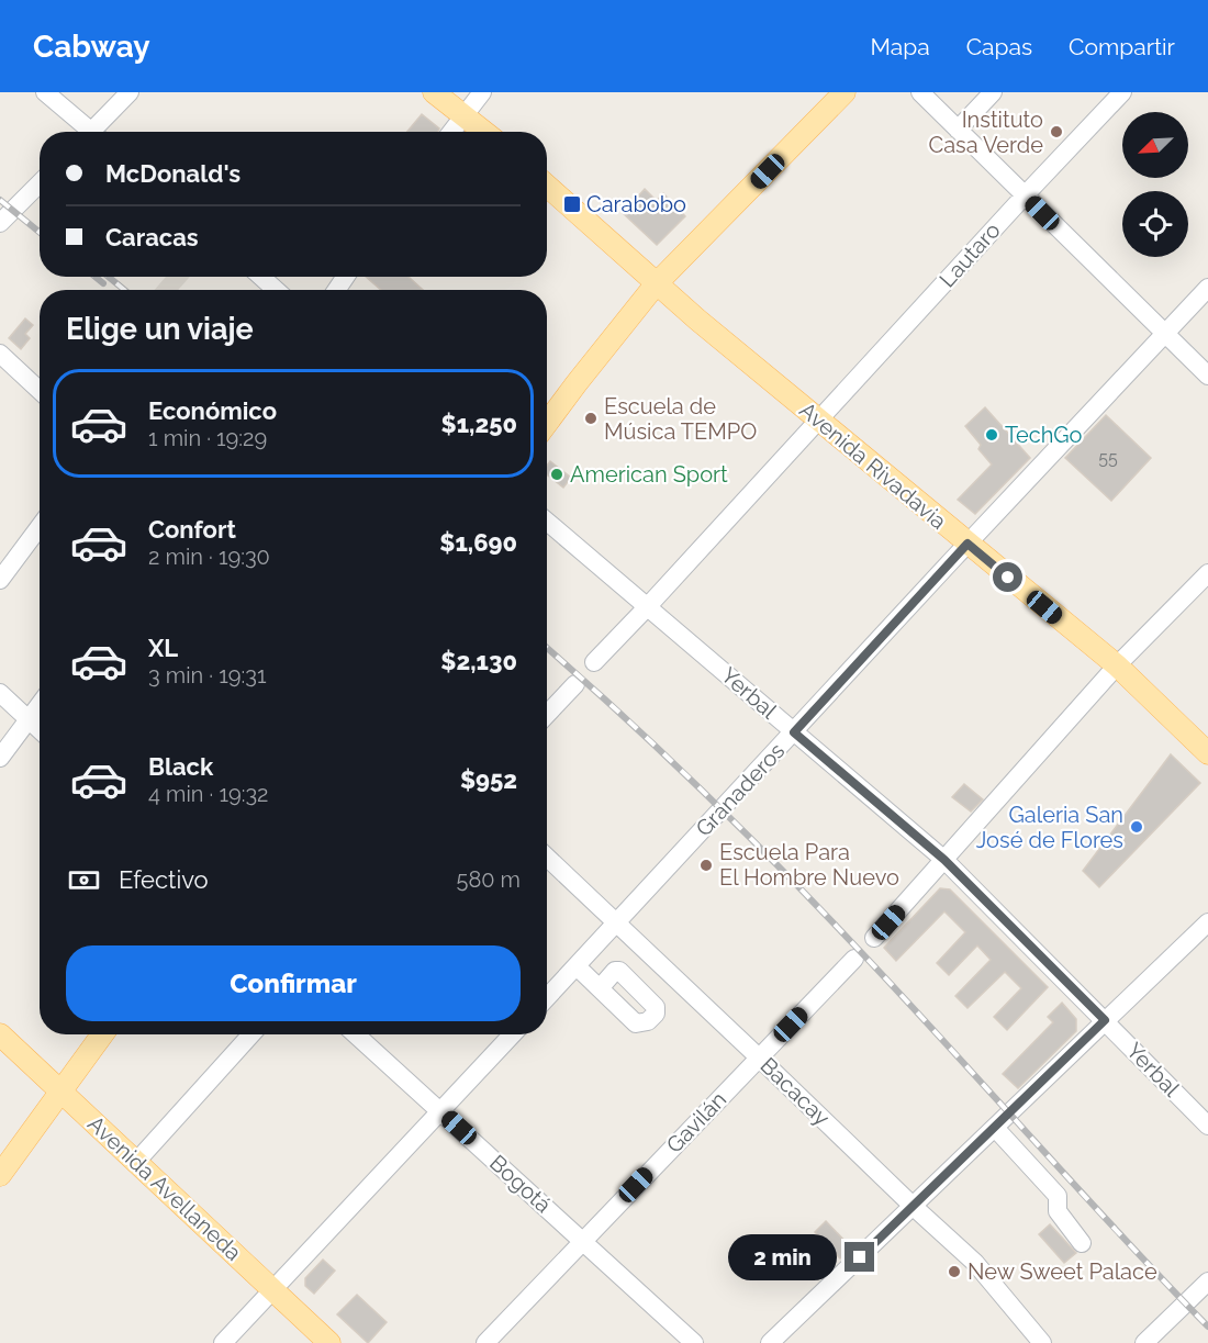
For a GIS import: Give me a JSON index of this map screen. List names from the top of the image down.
{
  "streets": {
    "main road": ["Avenida Rivadavia", "Avenida Avellaneda"],
    "street": [
      "Lautaro",
      "Yerbal",
      "Granaderos",
      "Bacacay",
      "Gavilán",
      "Bogotá"
    ]
  },
  "crossings": [
    ["Lautaro", "Avenida Rivadavia"],
    ["Lautaro", "Yerbal"],
    ["Avenida Rivadavia", "Granaderos"],
    ["Yerbal", "Granaderos"],
    ["Granaderos", "Bacacay"],
    ["Bacacay", "Gavilán"],
    ["Gavilán", "Bogotá"]
  ],
  "places": {
    "other": [
      "Instituto Casa Verde",
      "Escuela de Música TEMPO",
      "TechGo",
      "American Sport",
      "Galeria San José de Flores",
      "Escuela Para El Hombre Nuevo",
      "New Sweet Palace"
    ],
    "transit": ["Carabobo"]
  },
  "house_numbers": ["55"],
  "north": "bottom left",
  "page": {
    "header": "Cabway",
    "nav": ["Mapa", "Capas", "Compartir"],
    "banner": ["McDonald's", "Caracas"],
    "heading": "Elige un viaje",
    "list": [
      {
        "name": "Económico",
        "note": "1 min · 19:29",
        "value": "$1,250"
      },
      {
        "name": "Confort",
        "note": "2 min · 19:30",
        "value": "$1,690"
      },
      {
        "name": "XL",
        "note": "3 min · 19:31",
        "value": "$2,130"
      },
      {
        "name": "Black",
        "note": "4 min · 19:32",
        "value": "$952"
      }
    ],
    "pay": ["Efectivo", "580 m"],
    "buttons": "Confirmar",
    "bubble": "2 min"
  }
}
